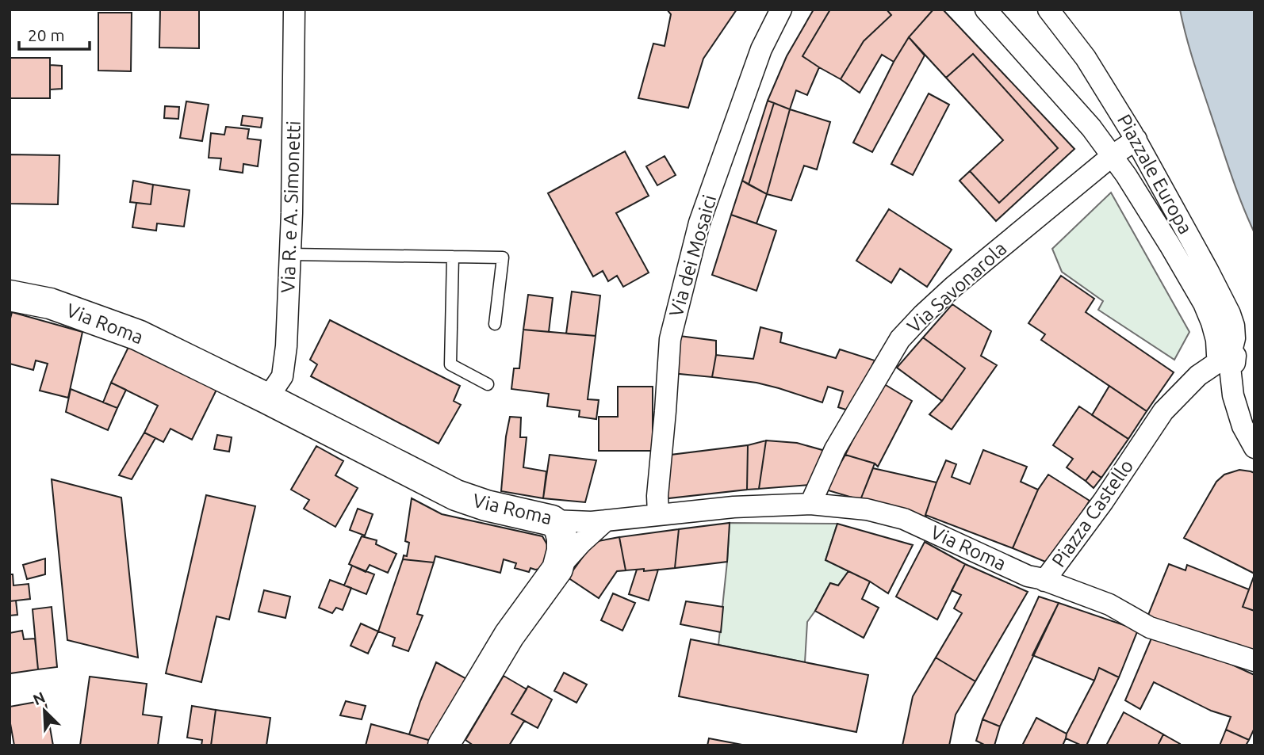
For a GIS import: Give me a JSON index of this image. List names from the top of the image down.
{
  "streets": {
    "street": [
      "Piazzale Europa",
      "Via R. e A. Simonetti",
      "Via dei Mosaici",
      "Via Savonarola",
      "Via Roma",
      "Piazza Castello"
    ]
  },
  "crossings": [
    ["Piazzale Europa", "Via Savonarola"],
    ["Piazzale Europa", "Piazza Castello"],
    ["Via R. e A. Simonetti", "Via Roma"],
    ["Via dei Mosaici", "Via Roma"],
    ["Via Savonarola", "Via Roma"],
    ["Via Roma", "Piazza Castello"]
  ],
  "scale_bar": "20 m",
  "north": "top left"
}
